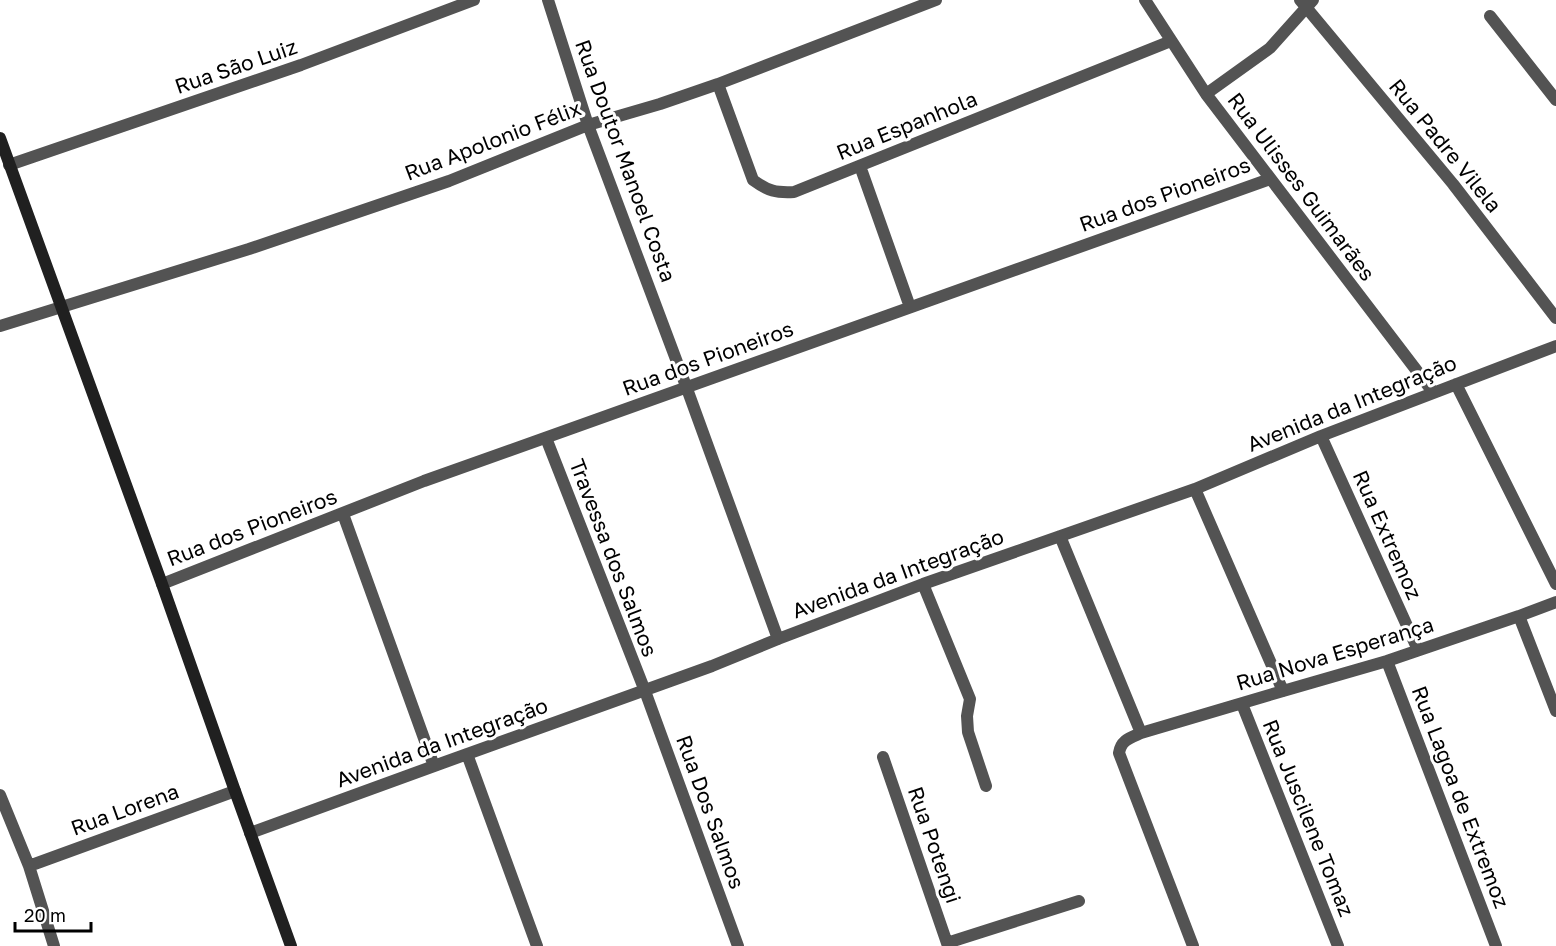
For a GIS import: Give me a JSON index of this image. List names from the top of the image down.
{
  "streets": {
    "street": [
      "Rua São Luiz",
      "Rua Espanhola",
      "Rua Apolonio Félix",
      "Rua Padre Vilela",
      "Rua Doutor Manoel Costa",
      "Rua Ulisses Guimarães",
      "Rua dos Pioneiros",
      "Avenida da Integração",
      "Rua Extremoz",
      "Travessa dos Salmos",
      "Rua Nova Esperança",
      "Rua Lagoa de Extremoz",
      "Rua Lorena",
      "Rua Dos Salmos",
      "Rua Juscilene Tomaz",
      "Rua Potengi"
    ]
  },
  "crossings": [
    ["Rua Espanhola", "Rua Apolonio Félix"],
    ["Rua Espanhola", "Rua Ulisses Guimarães"],
    ["Rua Apolonio Félix", "Rua Doutor Manoel Costa"],
    ["Rua Doutor Manoel Costa", "Rua dos Pioneiros"],
    ["Rua Doutor Manoel Costa", "Avenida da Integração"],
    ["Rua Ulisses Guimarães", "Rua dos Pioneiros"],
    ["Rua Ulisses Guimarães", "Avenida da Integração"],
    ["Rua dos Pioneiros", "Travessa dos Salmos"],
    ["Avenida da Integração", "Rua Extremoz"],
    ["Avenida da Integração", "Travessa dos Salmos"],
    ["Avenida da Integração", "Rua Dos Salmos"],
    ["Rua Extremoz", "Rua Nova Esperança"],
    ["Travessa dos Salmos", "Rua Dos Salmos"],
    ["Rua Nova Esperança", "Rua Lagoa de Extremoz"],
    ["Rua Nova Esperança", "Rua Juscilene Tomaz"]
  ],
  "scale_bar": "20 m"
}
